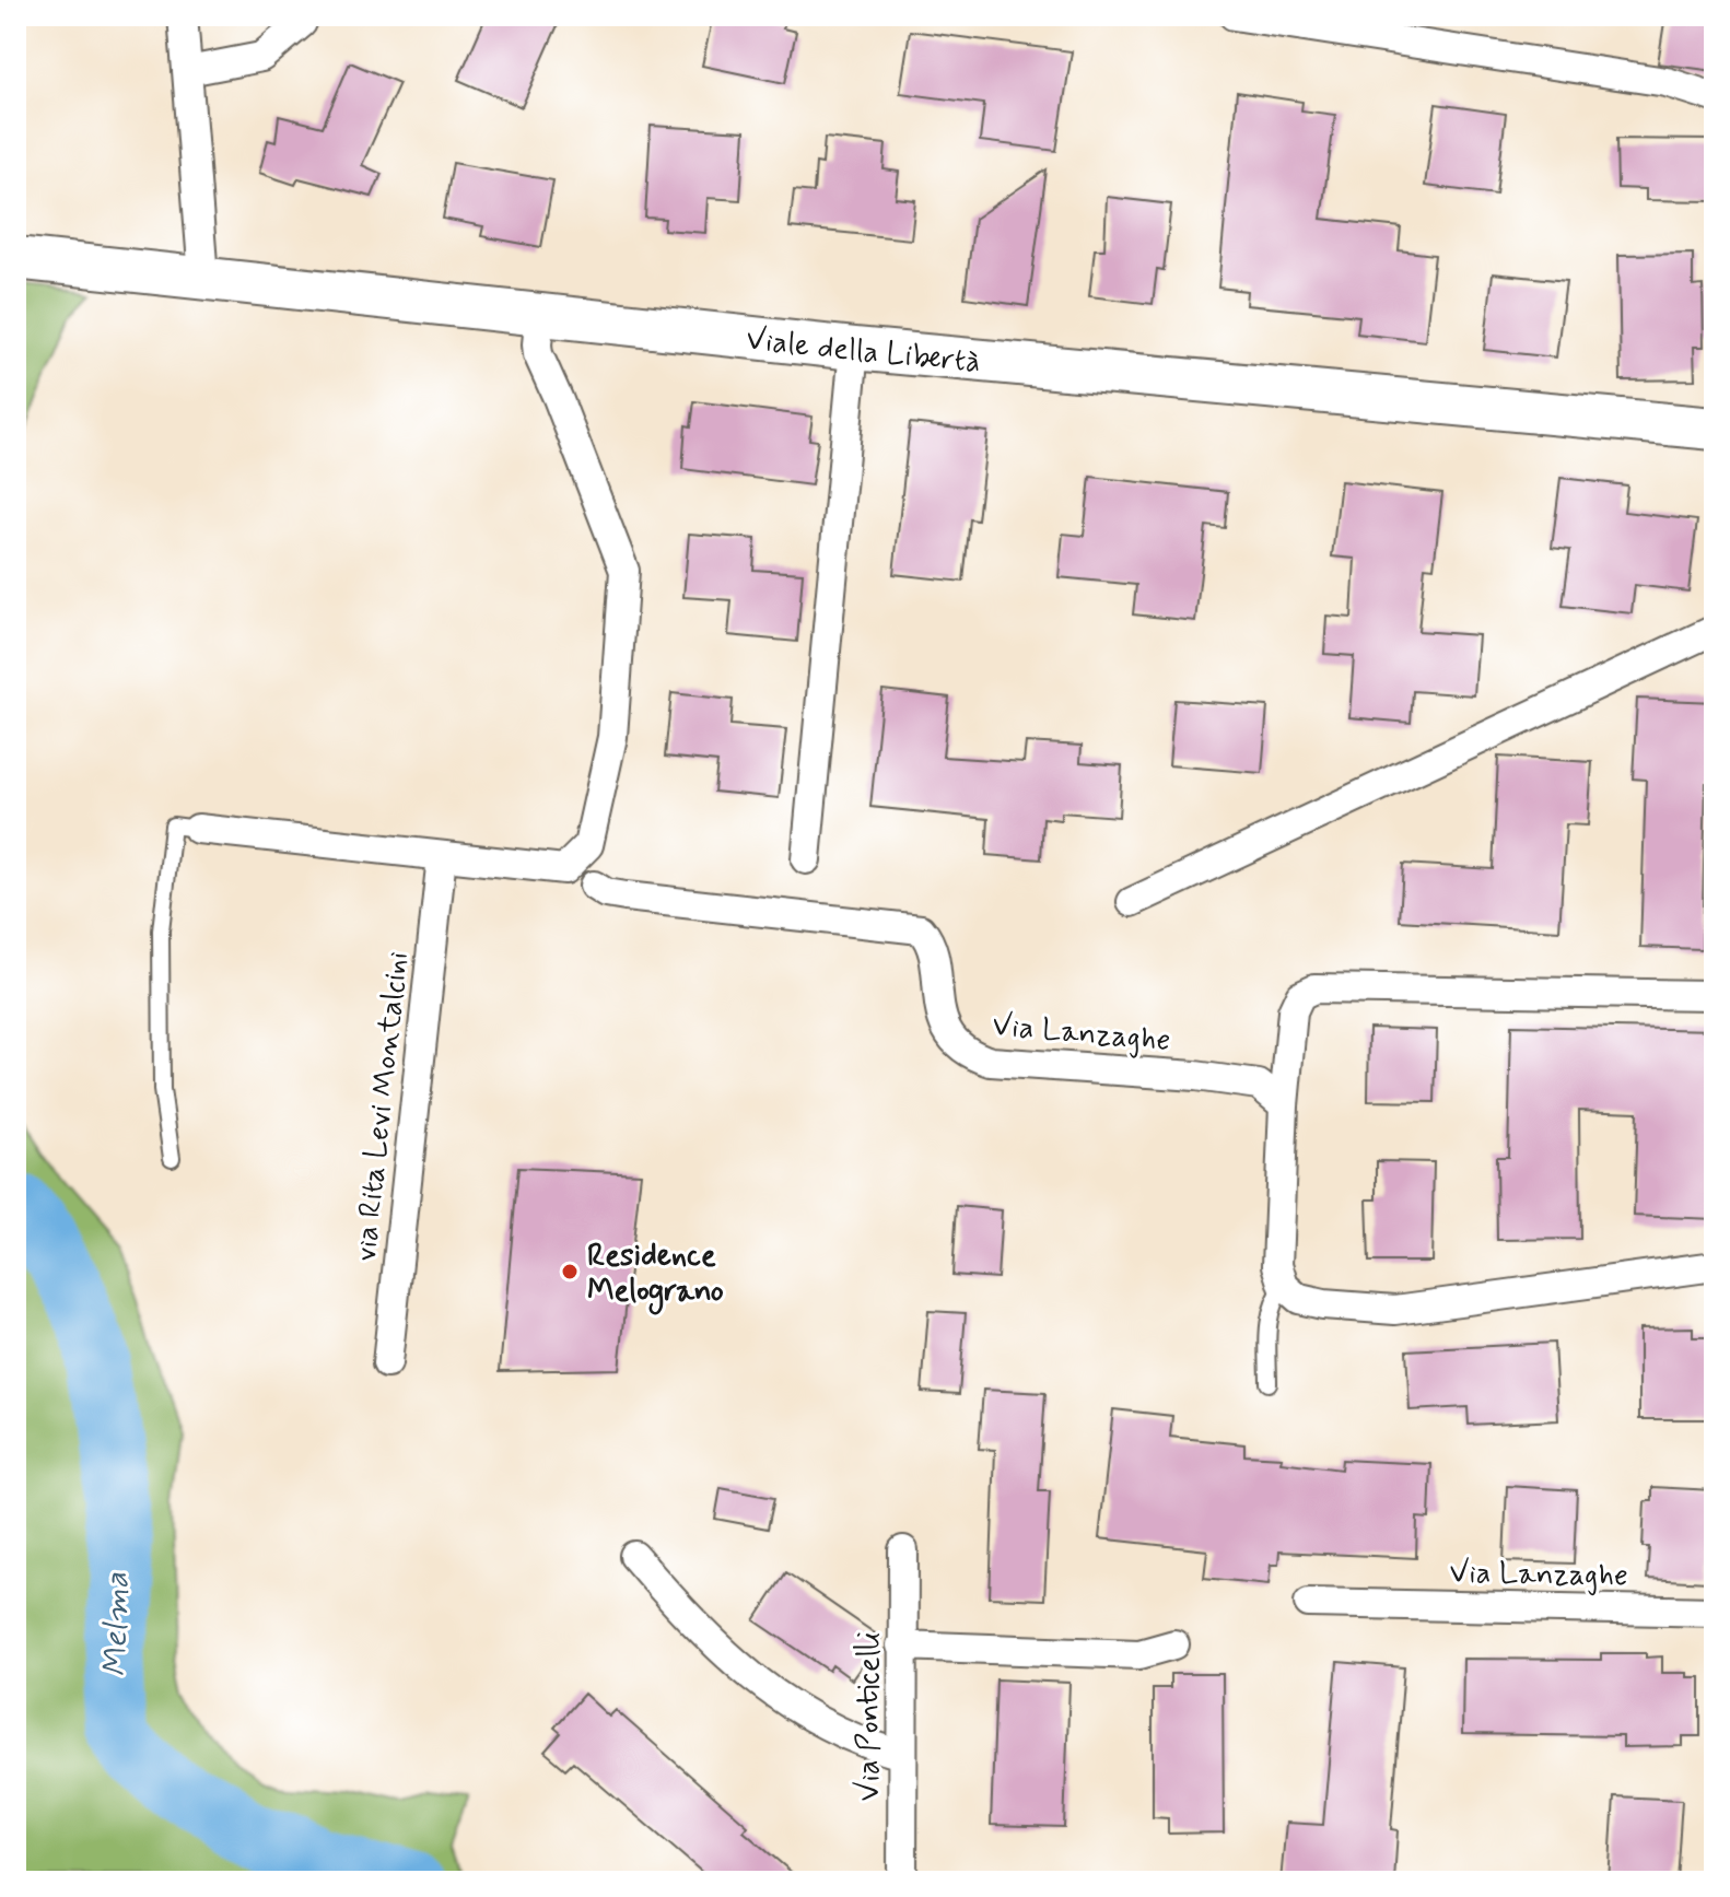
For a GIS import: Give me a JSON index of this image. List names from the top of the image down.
{
  "streets": {
    "street": [
      "Viale della Libertà",
      "Via Lanzaghe",
      "via Rita Levi Montalcini",
      "Via Ponticelli"
    ]
  },
  "water": ["Melma"],
  "places": ["Residence Melograno"]
}
